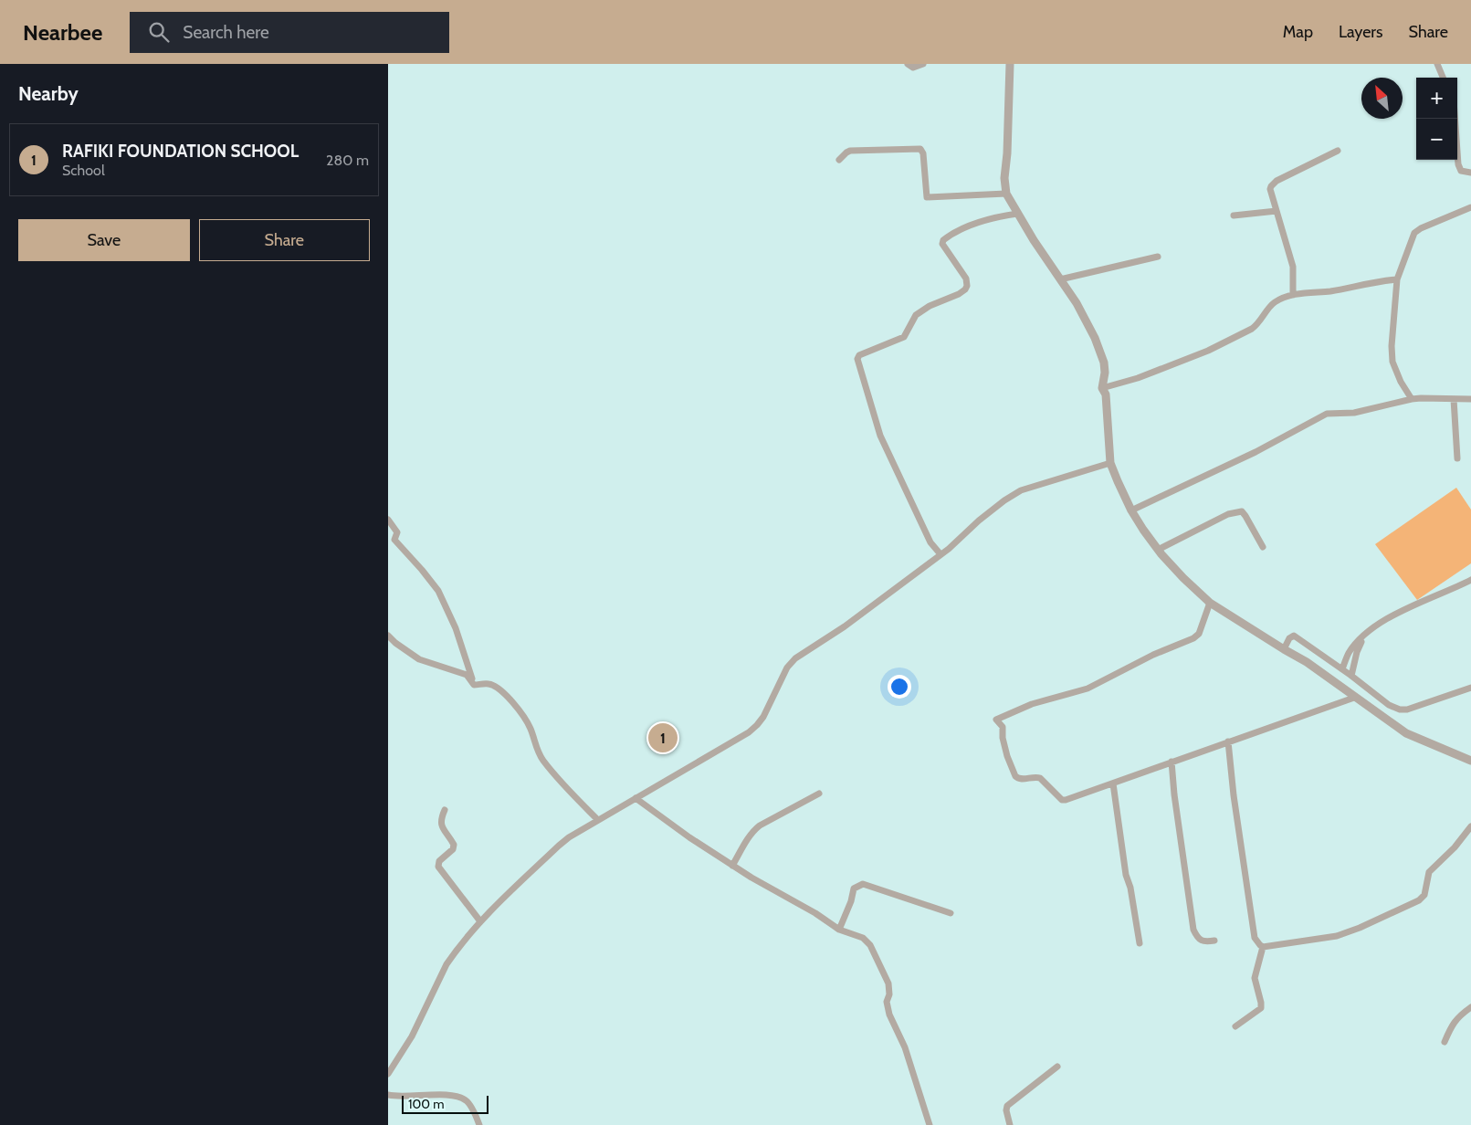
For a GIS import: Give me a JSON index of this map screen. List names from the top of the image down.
{
  "scale_bar": "100 m",
  "north": "top left",
  "page": {
    "header": "Nearbee",
    "search": "Search here",
    "nav": ["Map", "Layers", "Share"],
    "heading": "Nearby",
    "map_buttons": ["+", "−"],
    "list": [
      {
        "mark": "1",
        "name": "RAFIKI FOUNDATION SCHOOL",
        "note": "School",
        "value": "280 m"
      }
    ],
    "buttons": ["Save", "Share"],
    "pins": "1",
    "scale": "100 m"
  }
}
